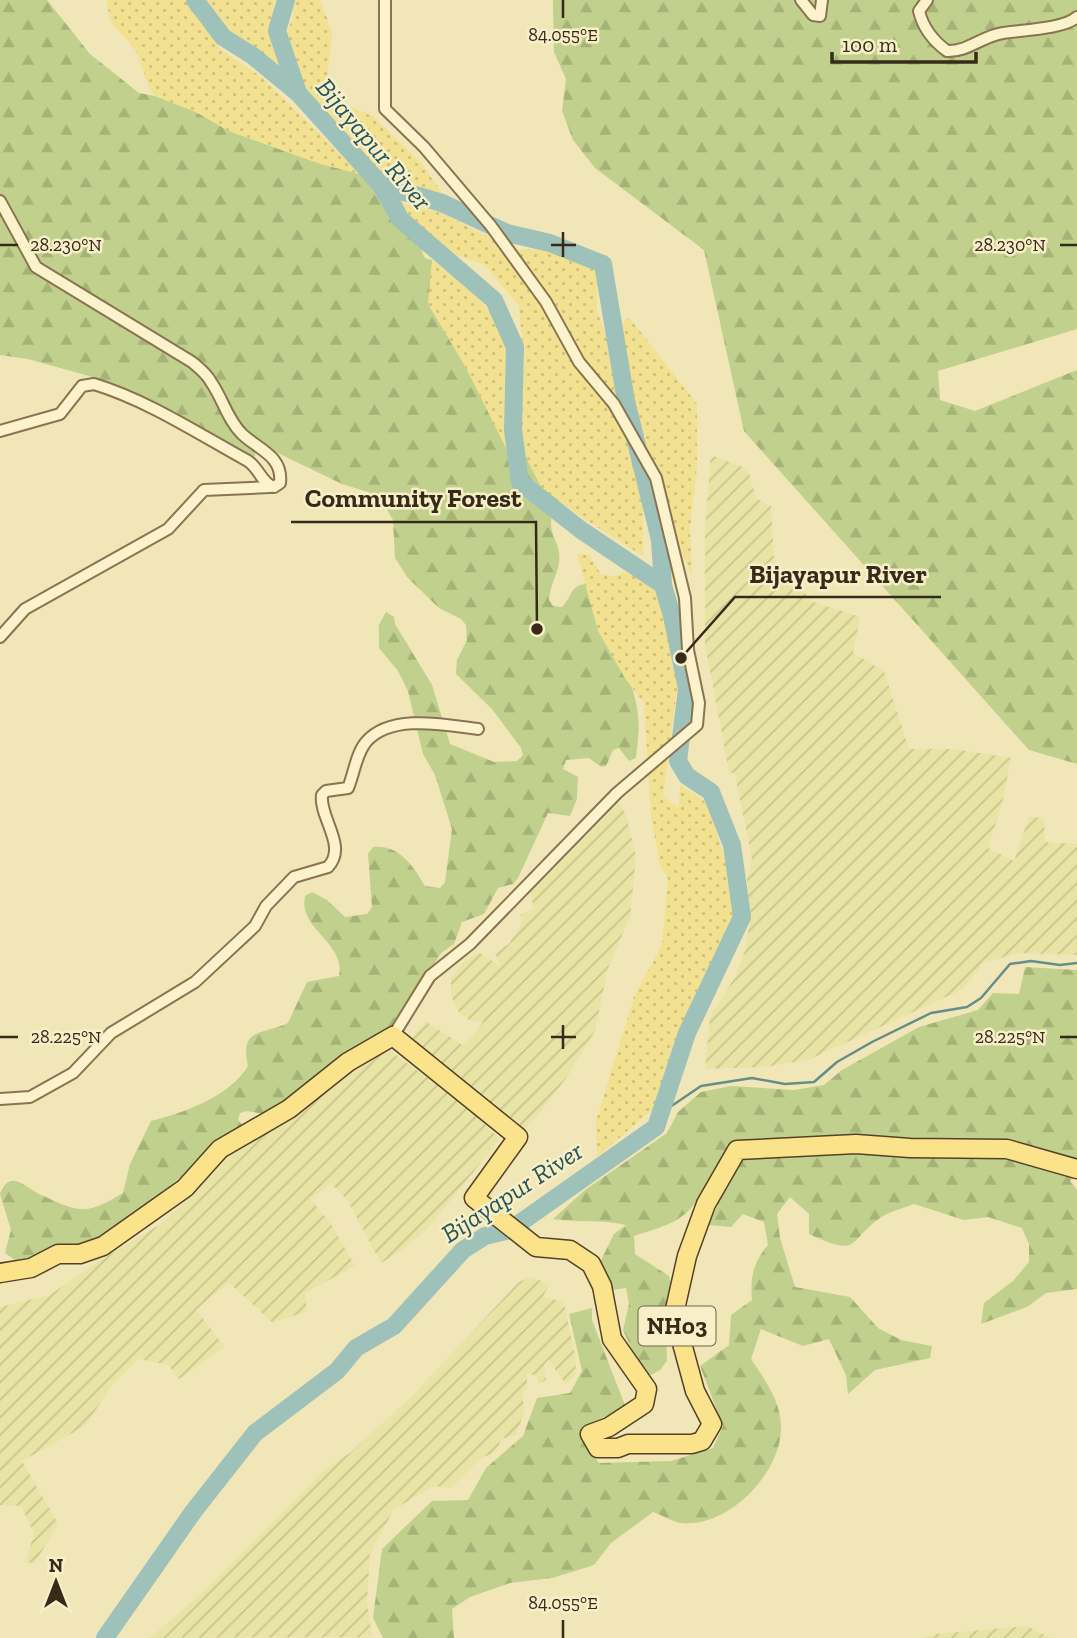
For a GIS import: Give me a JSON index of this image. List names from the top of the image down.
{
  "streets": {
    "main road": ["NH03"]
  },
  "water": ["Bijayapur River"],
  "places": ["Community Forest", "Bijayapur River"],
  "scale_bar": "100 m",
  "north": "top",
  "coordinates": ["84.055°E", "28.230°N", "28.225°N"]
}
